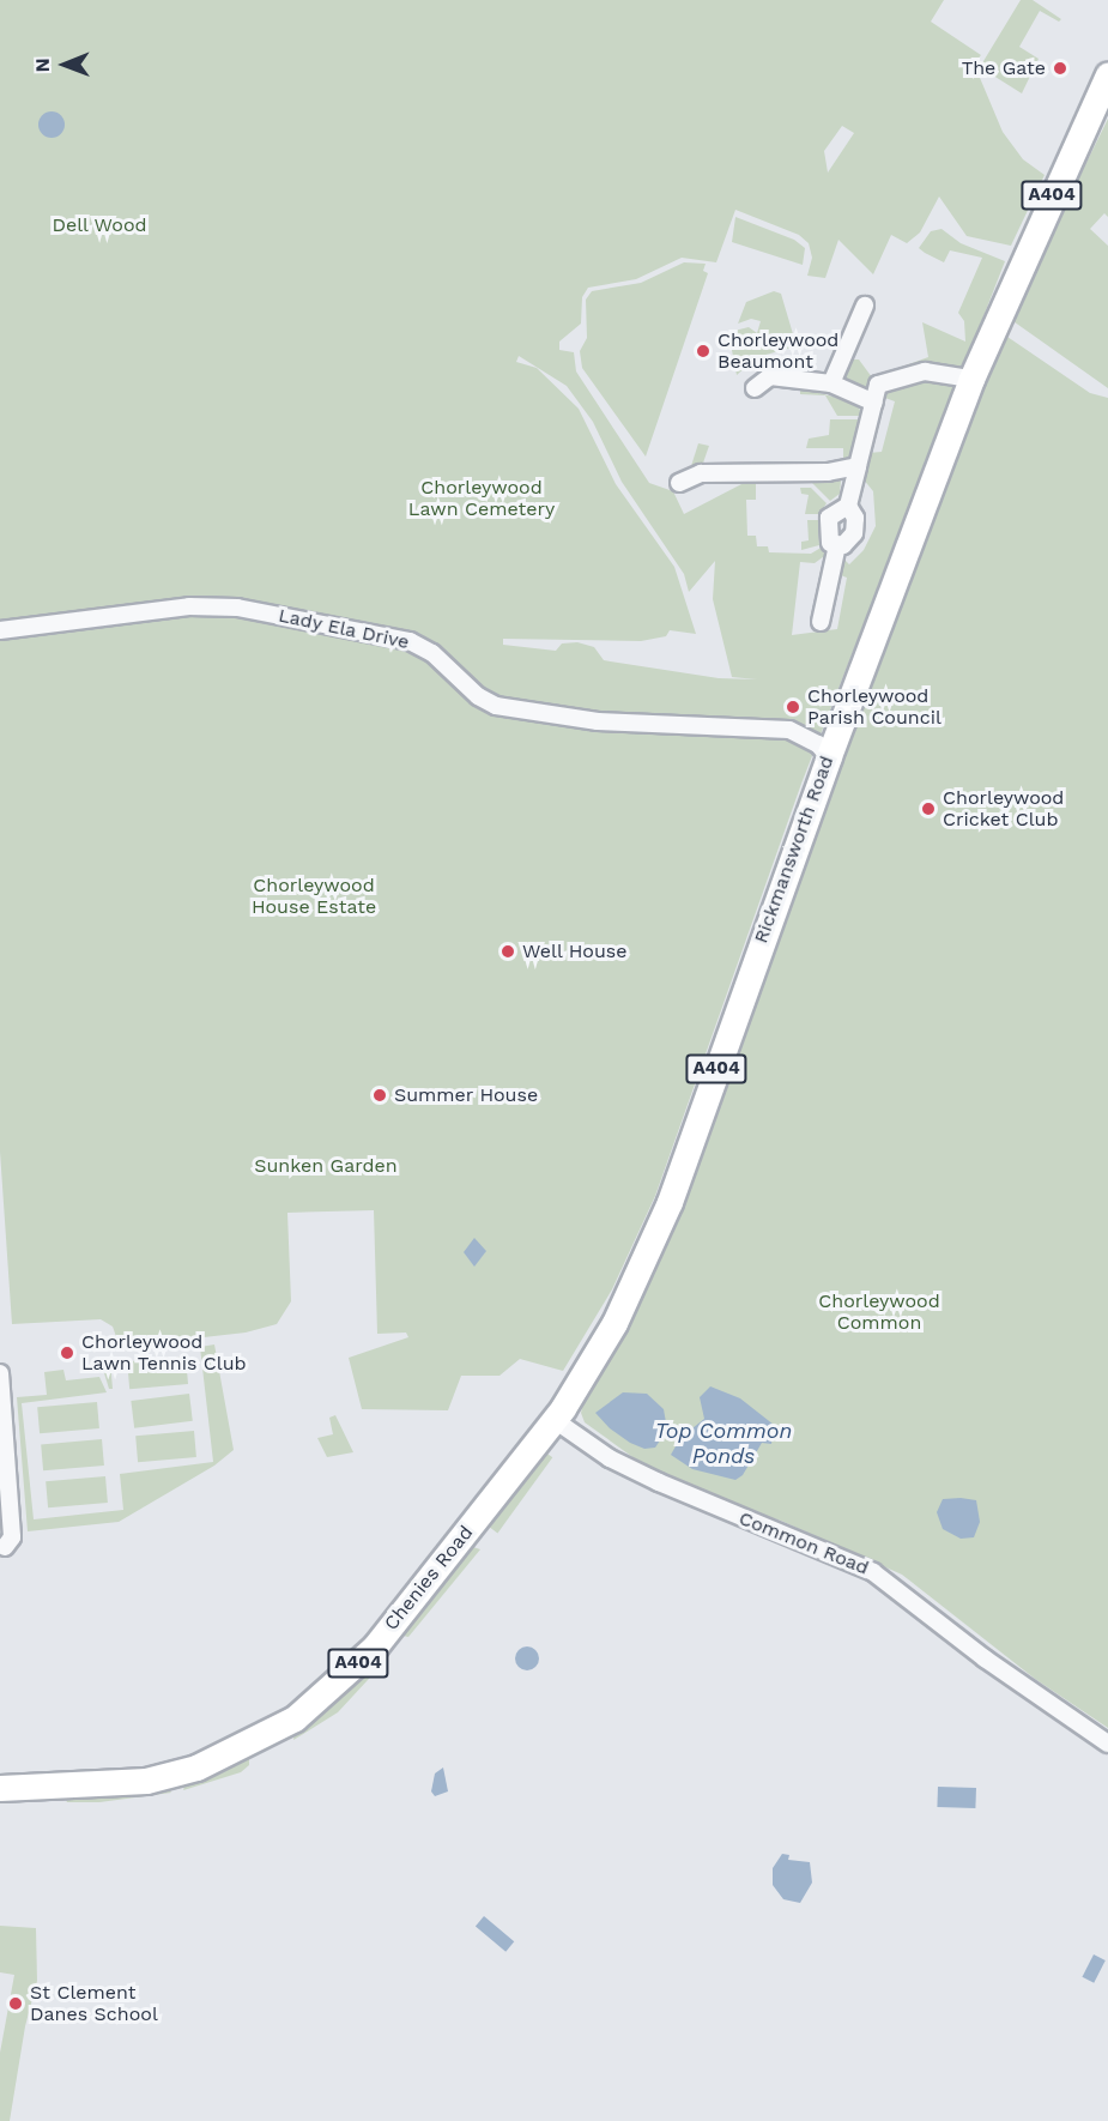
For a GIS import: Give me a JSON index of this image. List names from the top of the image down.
{
  "streets": {
    "main road": ["A404", "Rickmansworth Road", "Chenies Road"],
    "street": ["Lady Ela Drive", "Common Road"]
  },
  "crossings": [
    ["Lady Ela Drive", "Rickmansworth Road"],
    ["Rickmansworth Road", "Common Road"],
    ["Rickmansworth Road", "Chenies Road"],
    ["Common Road", "Chenies Road"]
  ],
  "water": ["Top Common Ponds"],
  "parks": [
    "Dell Wood",
    "Chorleywood Lawn Cemetery",
    "Chorleywood House Estate",
    "Sunken Garden",
    "Chorleywood Common"
  ],
  "places": [
    "The Gate",
    "Chorleywood Beaumont",
    "Chorleywood Parish Council",
    "Chorleywood Cricket Club",
    "Well House",
    "Summer House",
    "Chorleywood Lawn Tennis Club",
    "St Clement Danes School"
  ],
  "north": "left"
}
